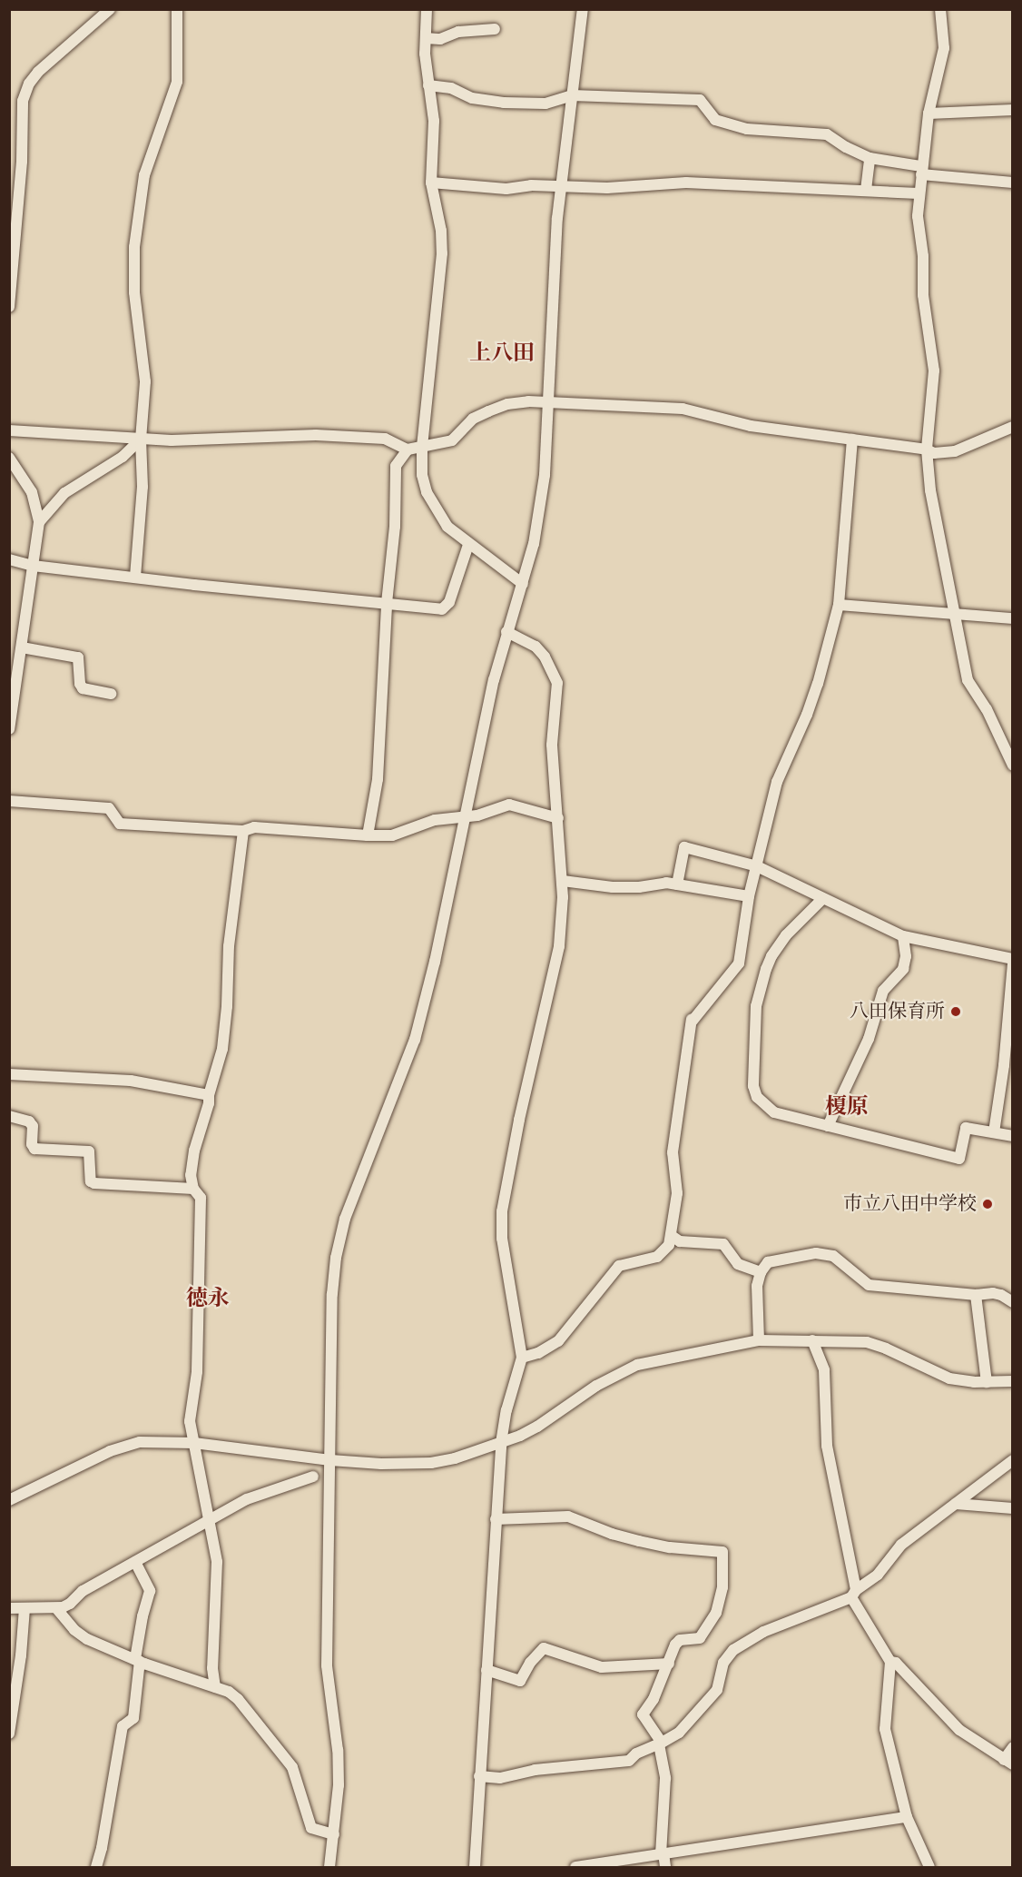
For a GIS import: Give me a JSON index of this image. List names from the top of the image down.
{
  "districts": ["上八田", "榎原", "徳永"],
  "places": ["八田保育所", "市立八田中学校"]
}
